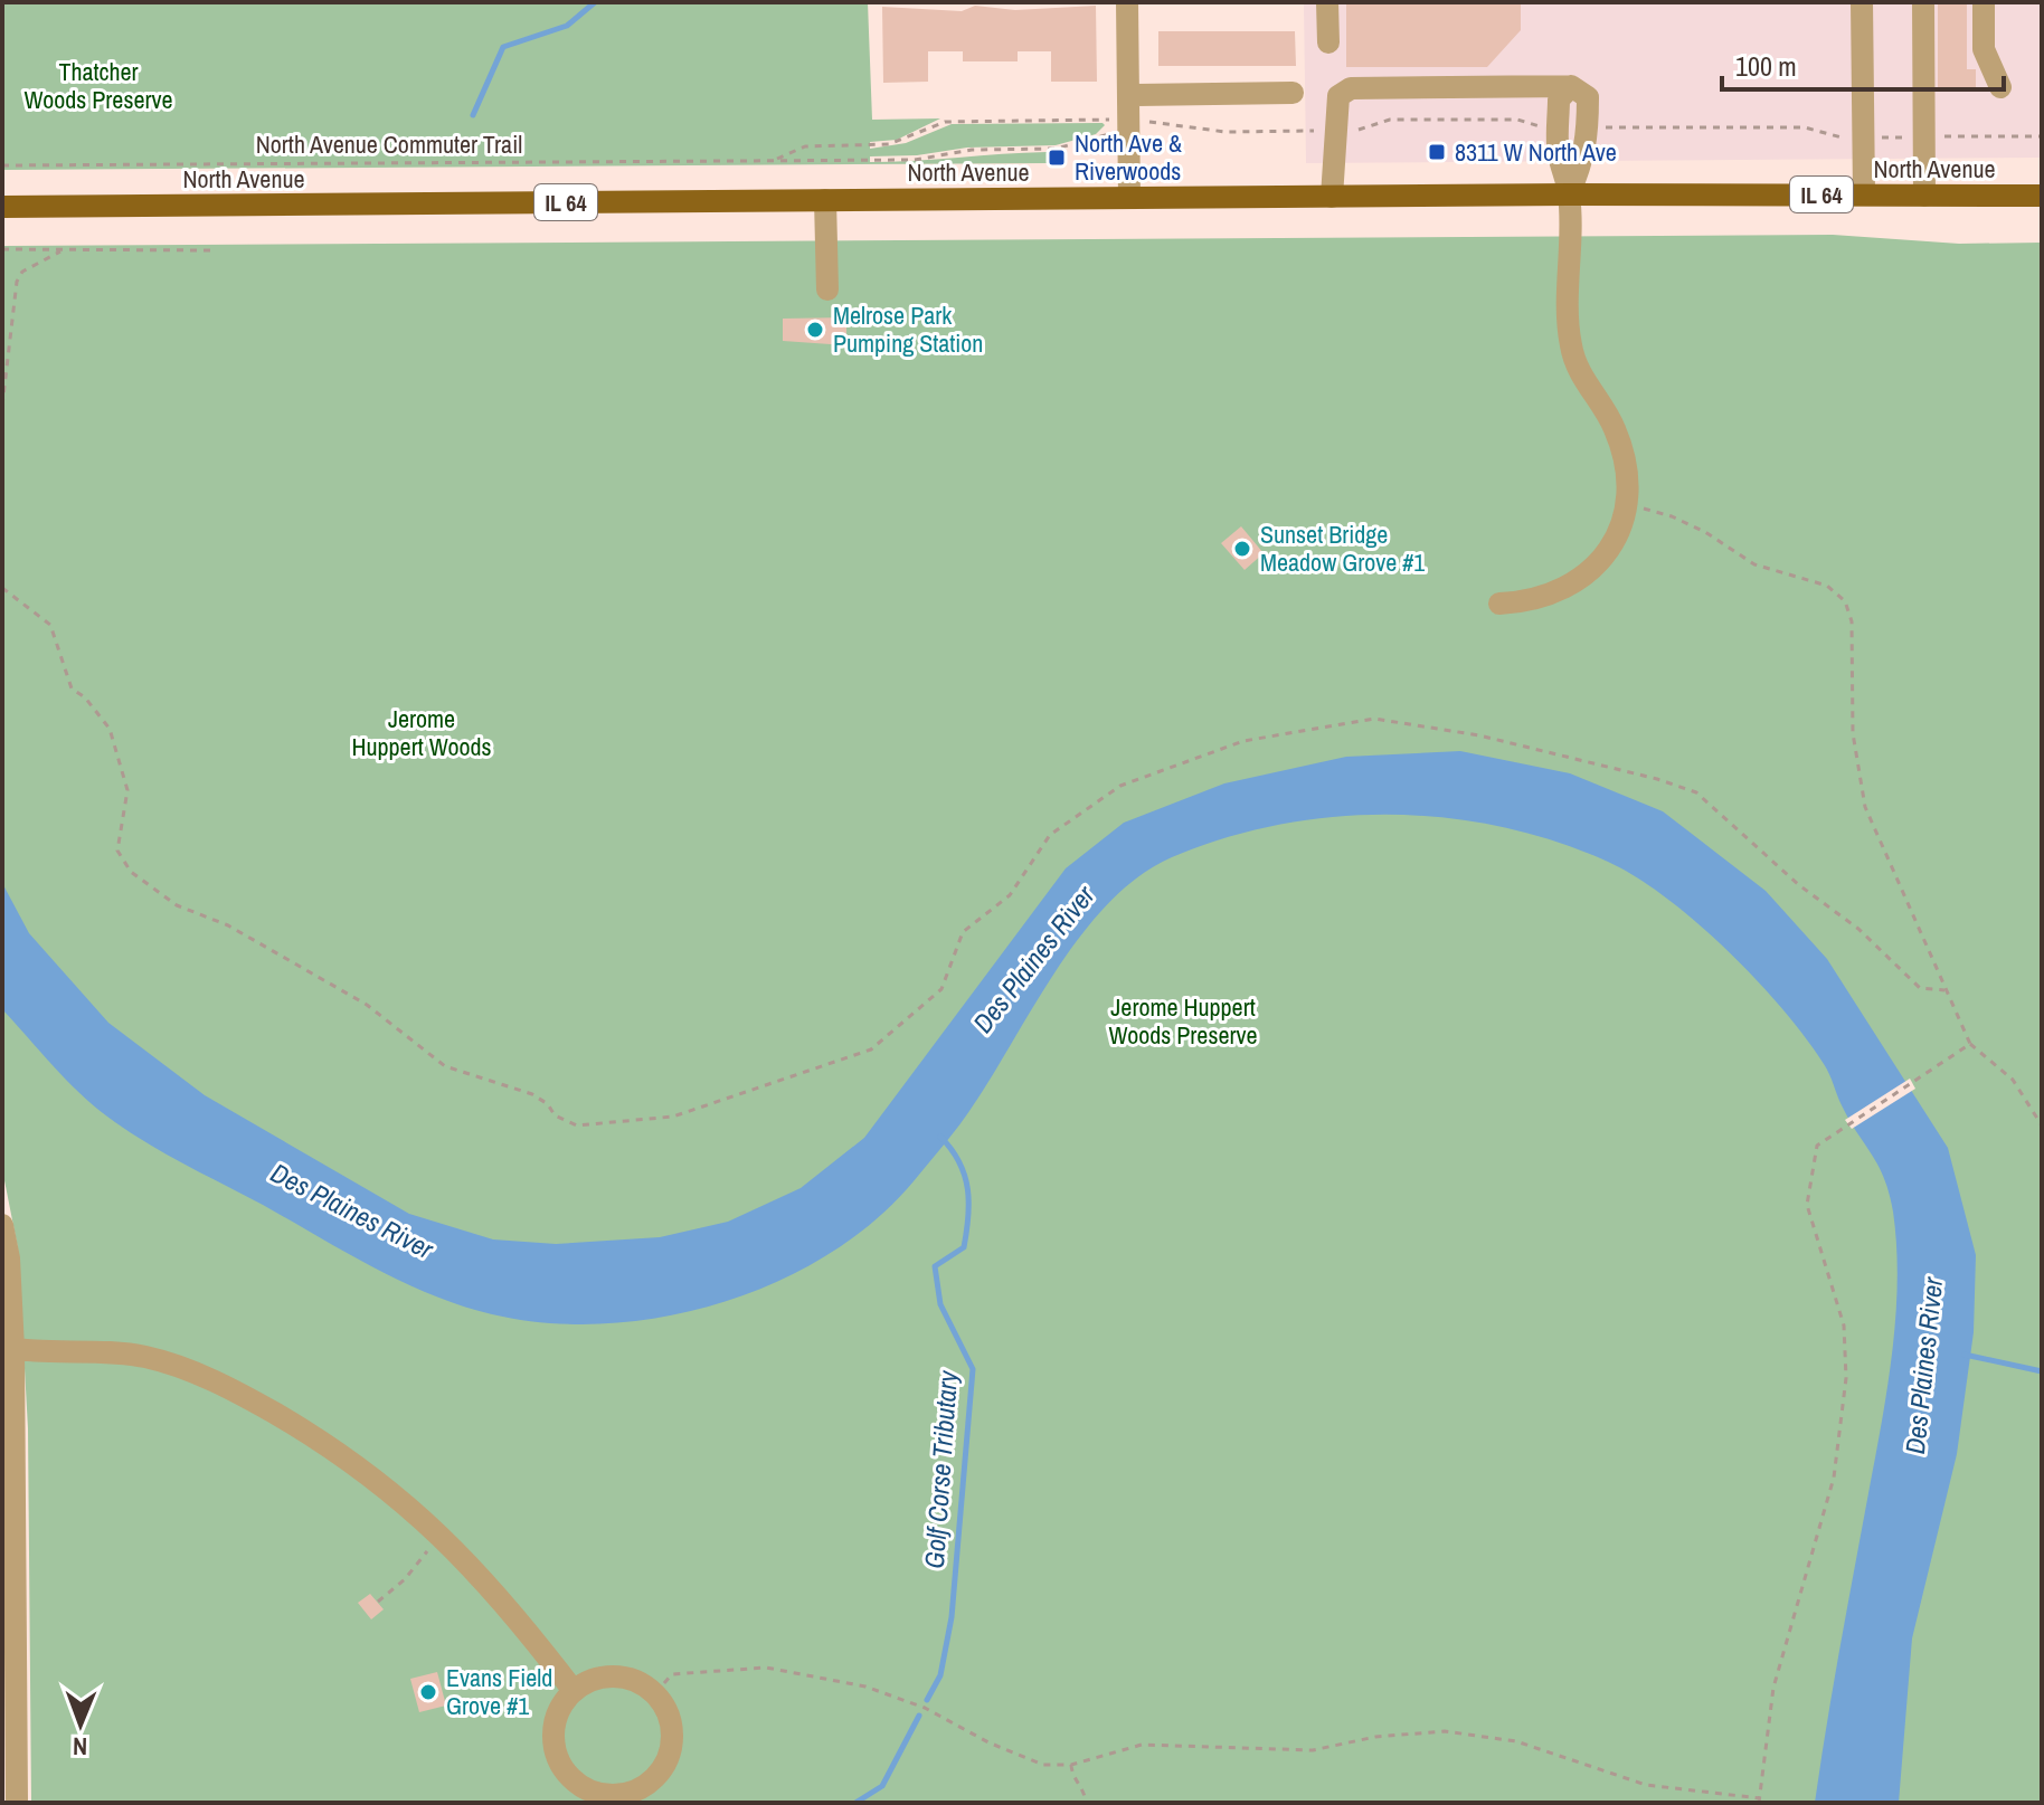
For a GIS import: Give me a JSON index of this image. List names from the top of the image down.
{
  "streets": {
    "main road": ["North Avenue", "IL 64"],
    "path": ["North Avenue Commuter Trail"]
  },
  "water": ["Des Plaines River", "Golf Corse Tributary"],
  "parks": ["Thatcher Woods Preserve", "Jerome Huppert Woods", "Jerome Huppert Woods Preserve"],
  "places": {
    "transit": ["8311 W North Ave", "North Ave & Riverwoods"],
    "other": ["Melrose Park Pumping Station", "Sunset Bridge Meadow Grove #1", "Evans Field Grove #1"]
  },
  "scale_bar": "100 m",
  "north": "bottom"
}
